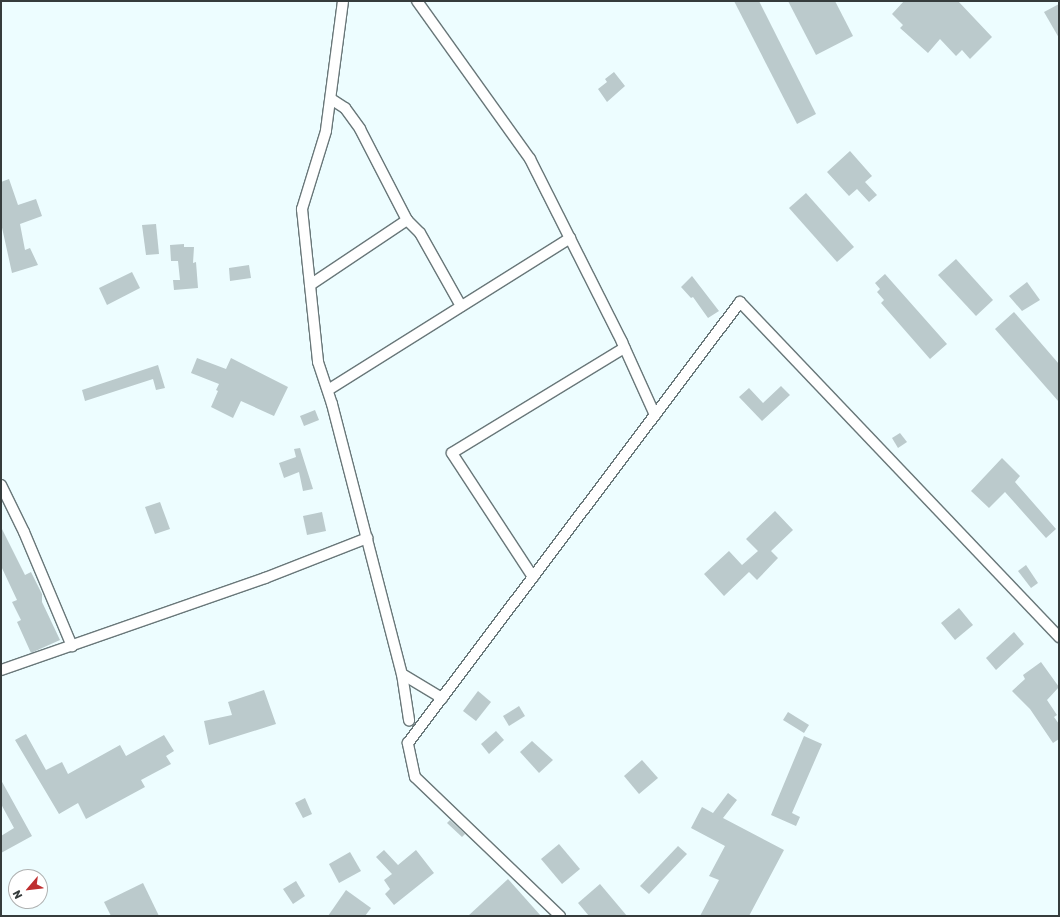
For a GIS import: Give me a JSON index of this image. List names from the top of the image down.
{
  "north": "bottom left"
}
